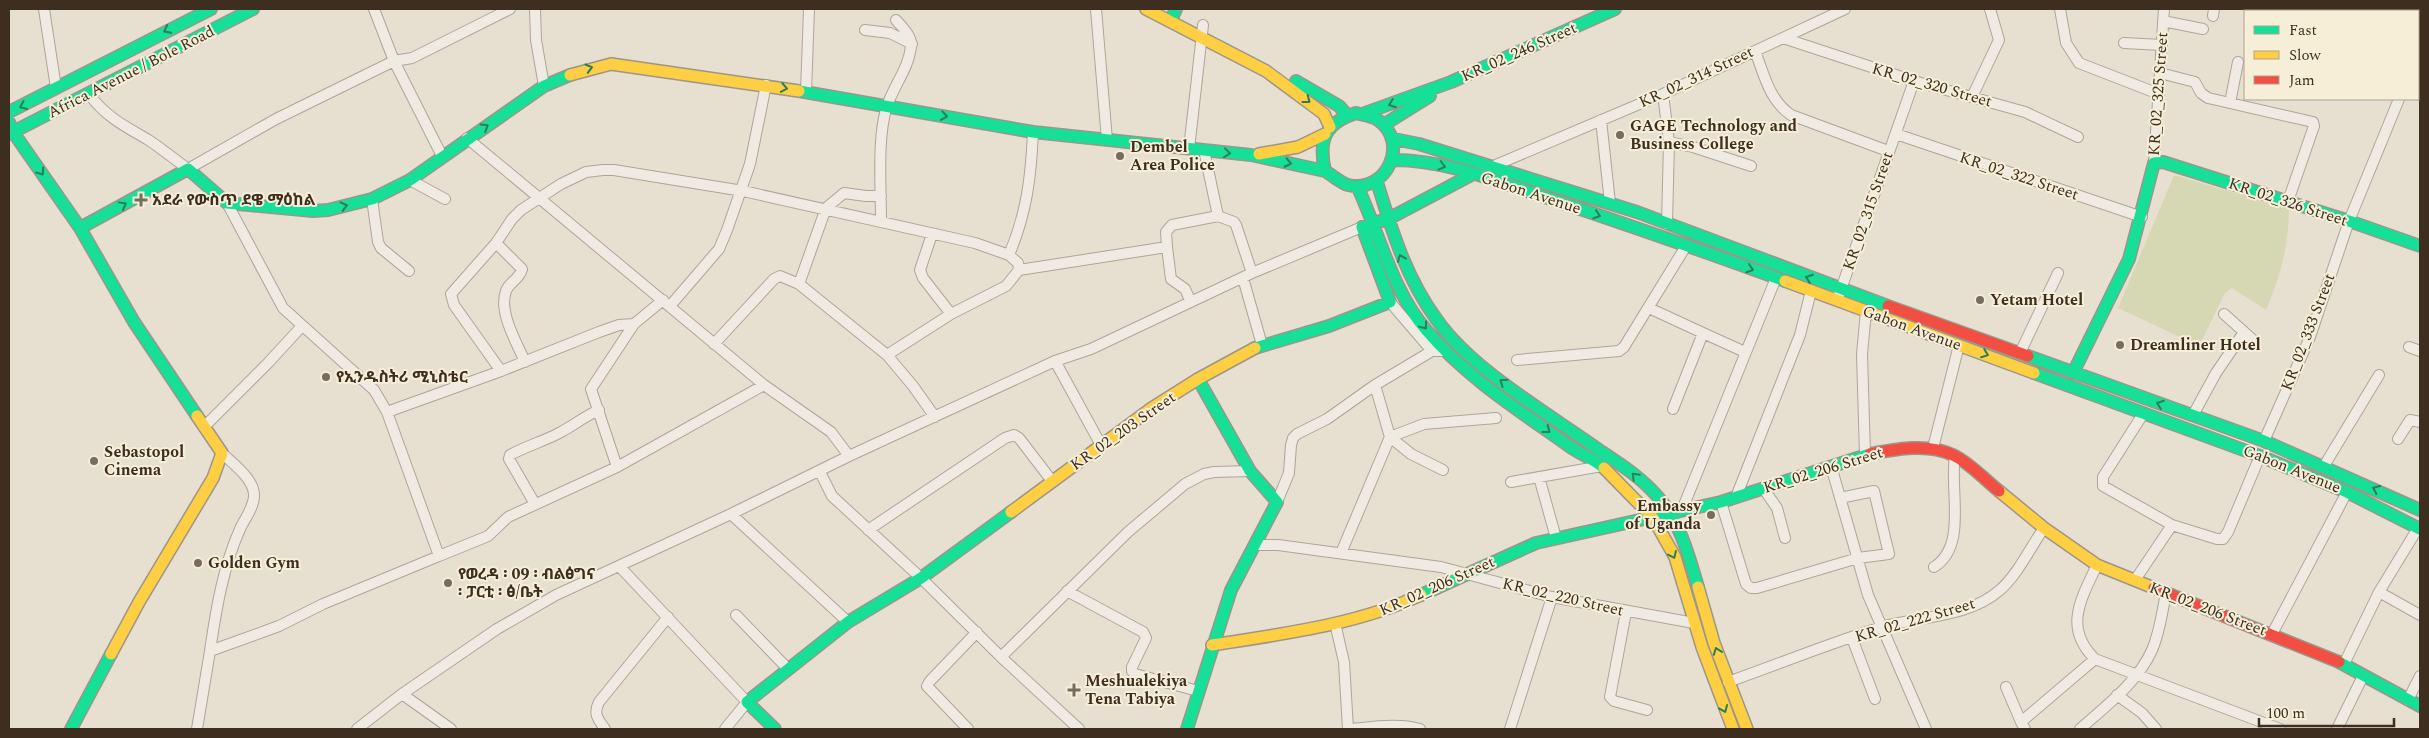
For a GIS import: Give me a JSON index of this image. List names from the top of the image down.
{
  "streets": {
    "street": [
      "KR_02_246 Street",
      "Africa Avenue / Bole Road",
      "KR_02_314 Street",
      "KR_02_320 Street",
      "KR_02_325 Street",
      "KR_02_322 Street",
      "Gabon Avenue",
      "KR_02_326 Street",
      "KR_02_315 Street",
      "KR_02_333 Street",
      "KR_02_203 Street",
      "KR_02_206 Street",
      "KR_02_220 Street",
      "KR_02_222 Street"
    ]
  },
  "crossings": [
    ["KR_02_246 Street", "Gabon Avenue"],
    ["KR_02_314 Street", "KR_02_320 Street"],
    ["KR_02_314 Street", "Gabon Avenue"],
    ["KR_02_320 Street", "KR_02_315 Street"],
    ["KR_02_325 Street", "KR_02_322 Street"],
    ["KR_02_325 Street", "Gabon Avenue"],
    ["KR_02_325 Street", "KR_02_326 Street"],
    ["KR_02_322 Street", "KR_02_315 Street"],
    ["Gabon Avenue", "KR_02_315 Street"],
    ["Gabon Avenue", "KR_02_333 Street"],
    ["KR_02_326 Street", "KR_02_333 Street"],
    ["KR_02_206 Street", "KR_02_220 Street"],
    ["KR_02_206 Street", "KR_02_222 Street"]
  ],
  "places": {
    "other": [
      "GAGE Technology and Business College",
      "Dembel Area Police",
      "Yetam Hotel",
      "Dreamliner Hotel",
      "የኢንዱስትሪ ሚኒስቴር",
      "Sebastopol Cinema",
      "Embassy of Uganda",
      "Golden Gym",
      "የወረዳ ፡ 09 ፡ ብልፅግና ፡ ፓርቲ ፡ ፅ/ቤት"
    ],
    "health": ["አደራ የውስጥ ደዌ ማዕከል", "Meshualekiya Tena Tabiya"]
  },
  "legend": ["Fast", "Slow", "Jam"],
  "scale_bar": "100 m"
}
